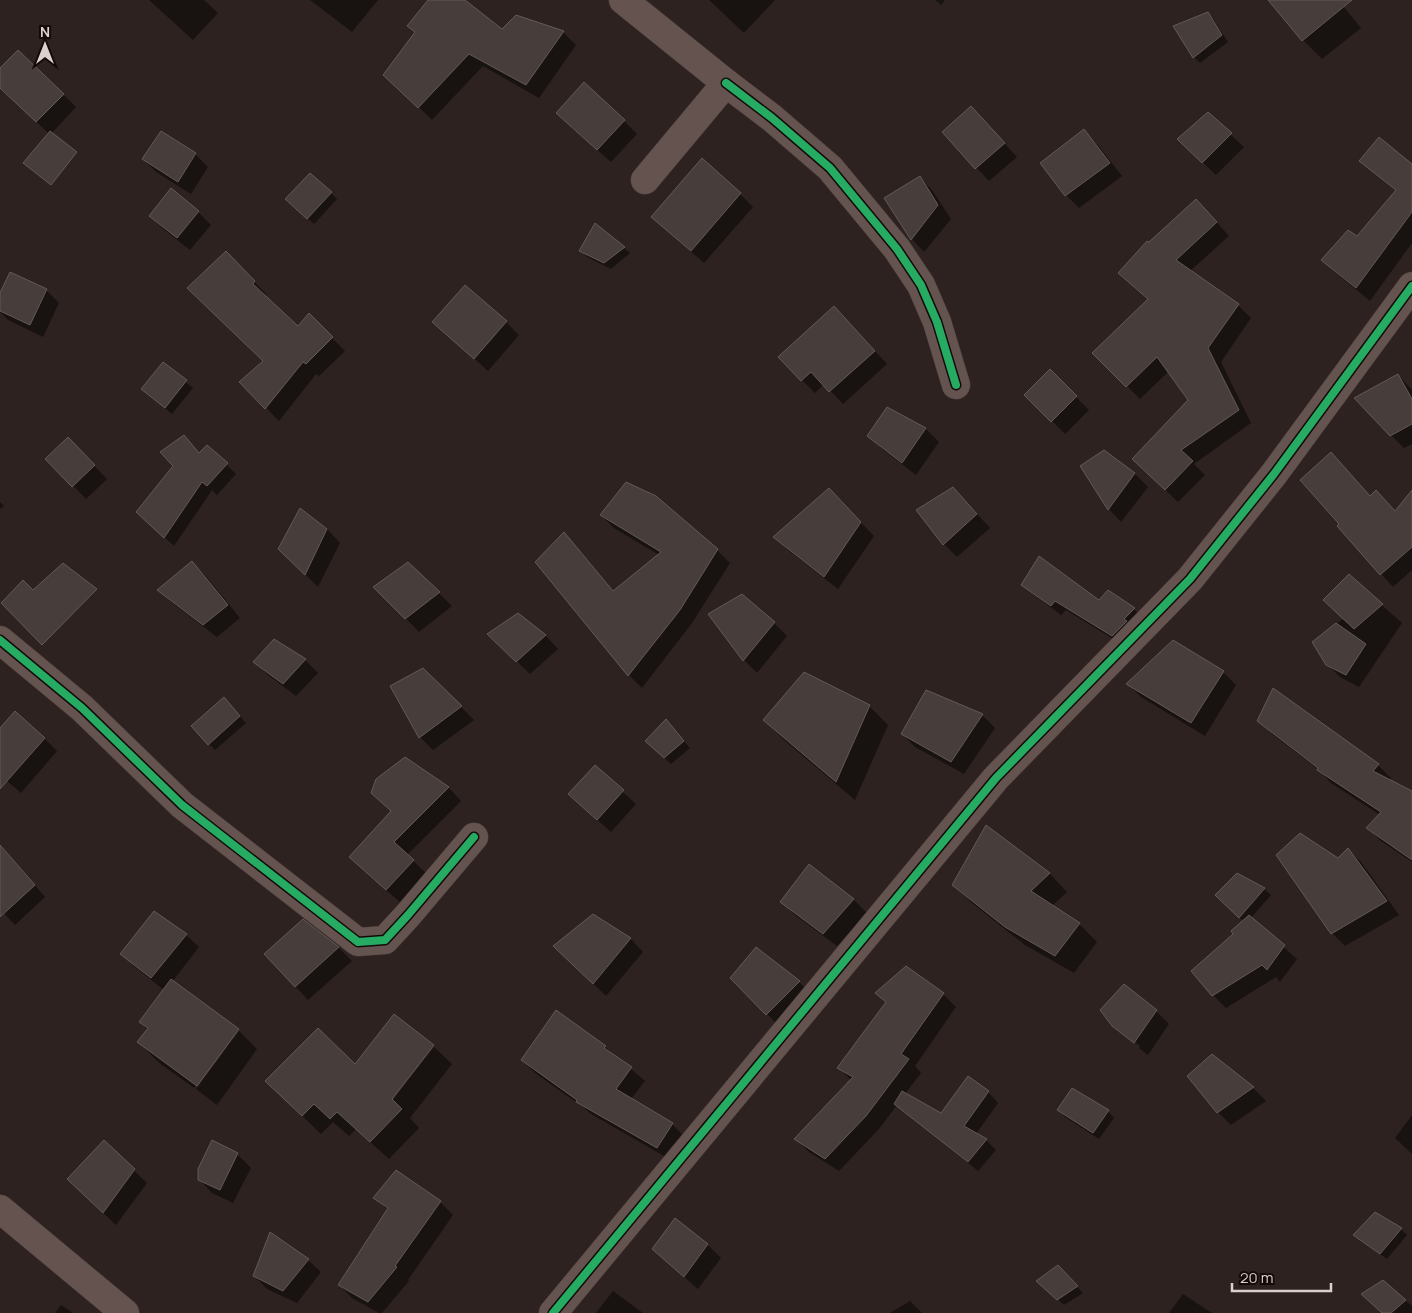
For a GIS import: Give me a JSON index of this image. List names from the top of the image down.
{
  "scale_bar": "20 m",
  "north": "top"
}
